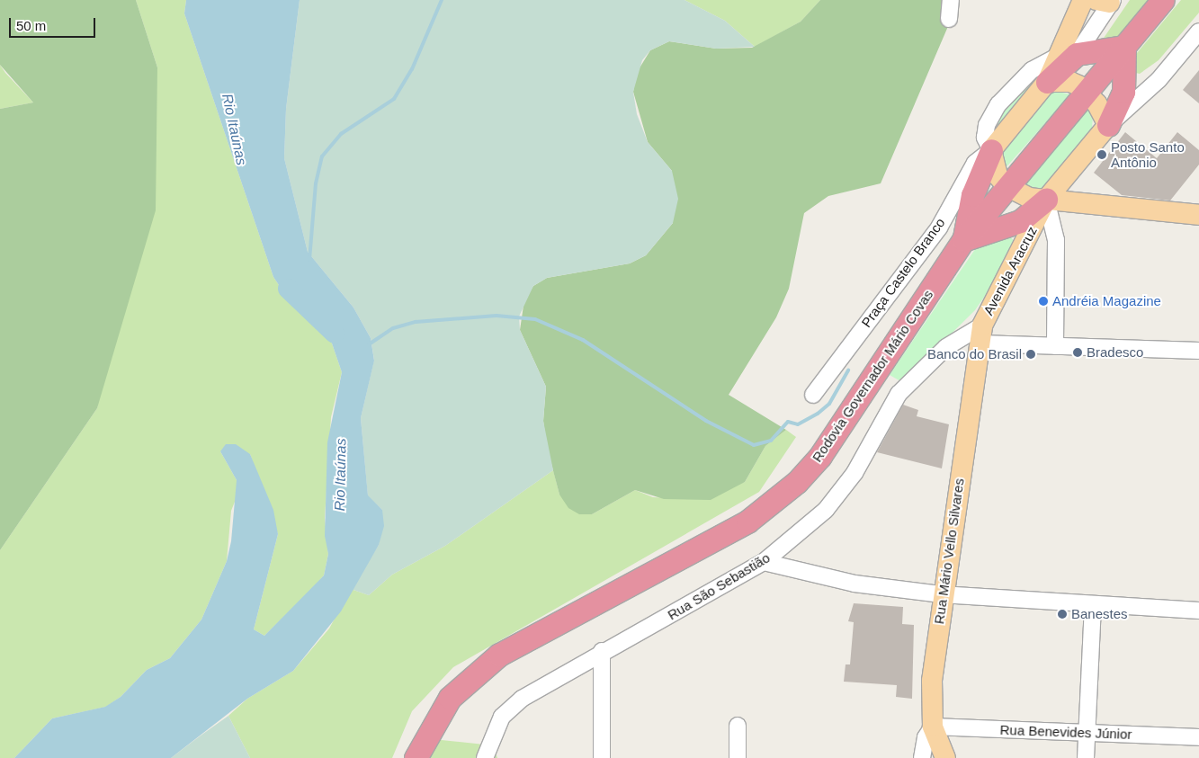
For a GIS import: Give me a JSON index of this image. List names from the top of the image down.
{
  "streets": {
    "highway": ["Rodovia Governador Mário Covas"],
    "main road": ["Avenida Aracruz", "Praça Castelo Branco", "Rua Mário Vello Silvares"],
    "street": ["Rua São Sebastião", "Rua Benevides Júnior"]
  },
  "crossings": [
    ["Avenida Aracruz", "Rua Mário Vello Silvares"],
    ["Avenida Aracruz", "Rua São Sebastião"],
    ["Rua Mário Vello Silvares", "Rua São Sebastião"],
    ["Rua Mário Vello Silvares", "Rua Benevides Júnior"]
  ],
  "water": ["Rio Itaúnas"],
  "places": [
    "Posto Santo Antônio",
    "Andréia Magazine",
    "Bradesco",
    "Banco do Brasil",
    "Banestes"
  ],
  "scale_bar": "50 m"
}
